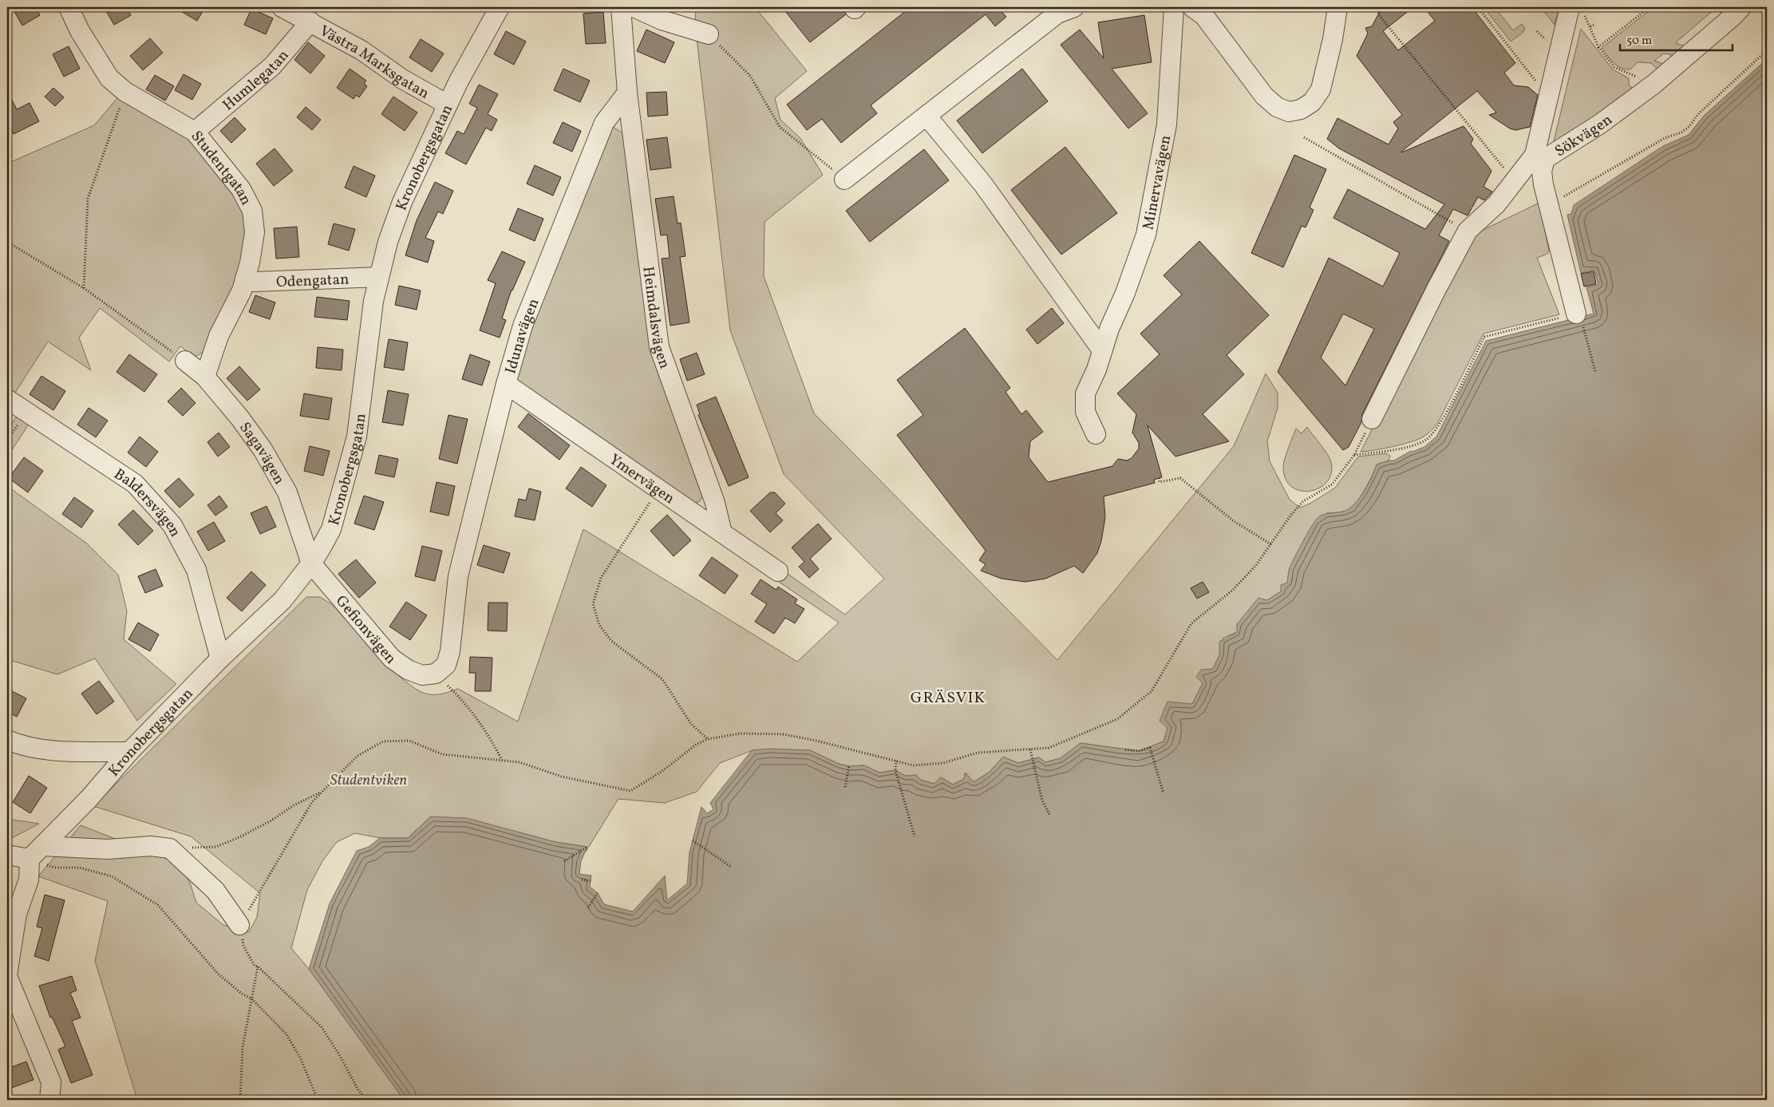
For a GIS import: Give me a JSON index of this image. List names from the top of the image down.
{
  "streets": {
    "street": [
      "Västra Marksgatan",
      "Humlegatan",
      "Sökvägen",
      "Kronobergsgatan",
      "Studentgatan",
      "Minervavägen",
      "Odengatan",
      "Heimdalsvägen",
      "Idunavägen",
      "Sagavägen",
      "Ymervägen",
      "Baldersvägen",
      "Gefionvägen"
    ]
  },
  "crossings": [
    ["Västra Marksgatan", "Humlegatan"],
    ["Västra Marksgatan", "Kronobergsgatan"],
    ["Humlegatan", "Studentgatan"],
    ["Kronobergsgatan", "Odengatan"],
    ["Kronobergsgatan", "Sagavägen"],
    ["Kronobergsgatan", "Baldersvägen"],
    ["Kronobergsgatan", "Gefionvägen"],
    ["Studentgatan", "Odengatan"],
    ["Studentgatan", "Sagavägen"],
    ["Heimdalsvägen", "Idunavägen"],
    ["Heimdalsvägen", "Ymervägen"],
    ["Idunavägen", "Ymervägen"],
    ["Idunavägen", "Gefionvägen"],
    ["Sagavägen", "Gefionvägen"]
  ],
  "districts": ["GRÄSVIK"],
  "parks": ["Studentviken"],
  "scale_bar": "50 m"
}
